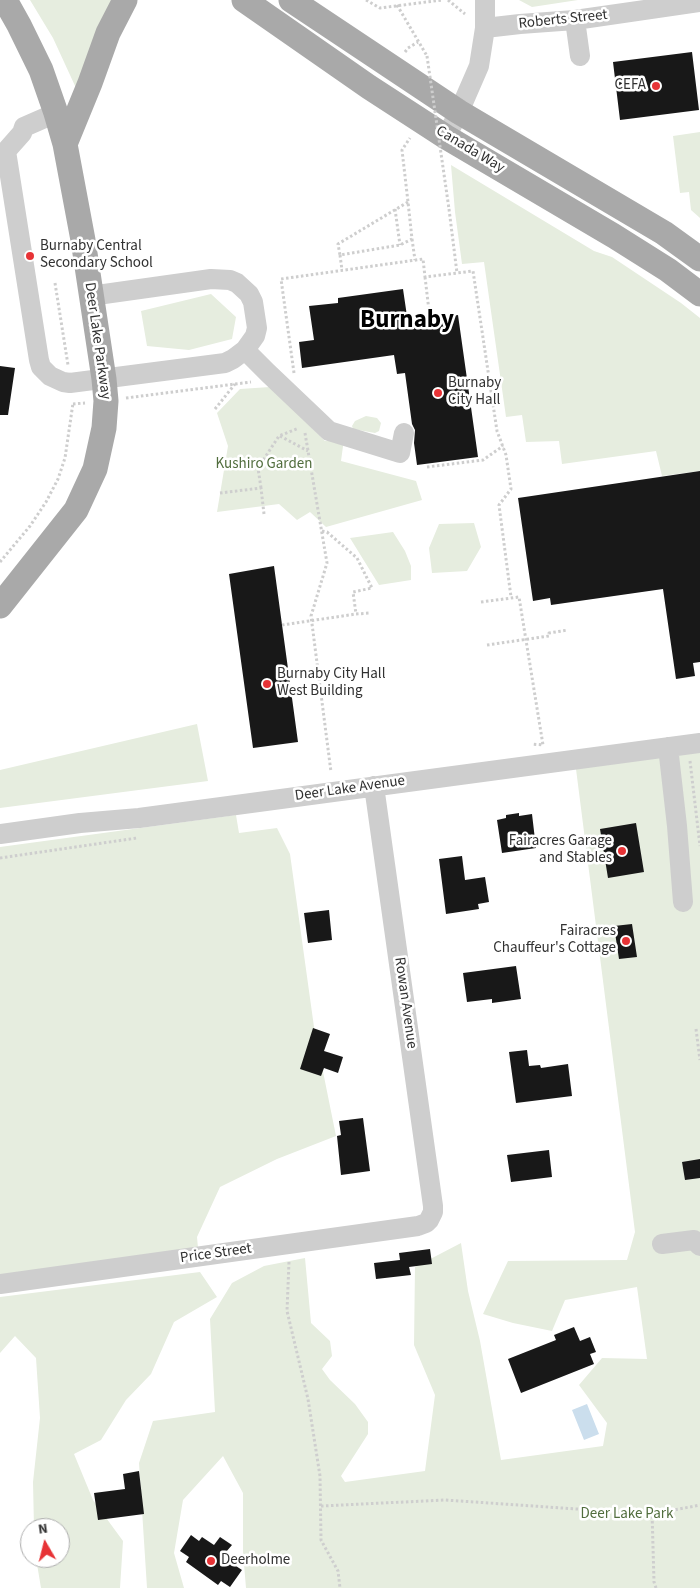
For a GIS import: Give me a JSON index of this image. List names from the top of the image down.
{
  "streets": {
    "main road": ["Canada Way", "Deer Lake Parkway"],
    "street": [
      "Roberts Street",
      "Deer Lake Avenue",
      "Rowan Avenue",
      "Price Street"
    ]
  },
  "crossings": [
    ["Deer Lake Avenue", "Rowan Avenue"],
    ["Rowan Avenue", "Price Street"]
  ],
  "districts": ["Burnaby"],
  "parks": ["Kushiro Garden", "Deer Lake Park"],
  "places": [
    "CEFA",
    "Burnaby Central Secondary School",
    "Burnaby City Hall",
    "Burnaby City Hall West Building",
    "Fairacres Garage and Stables",
    "Fairacres Chauffeur's Cottage",
    "Deerholme"
  ],
  "north": "top"
}
